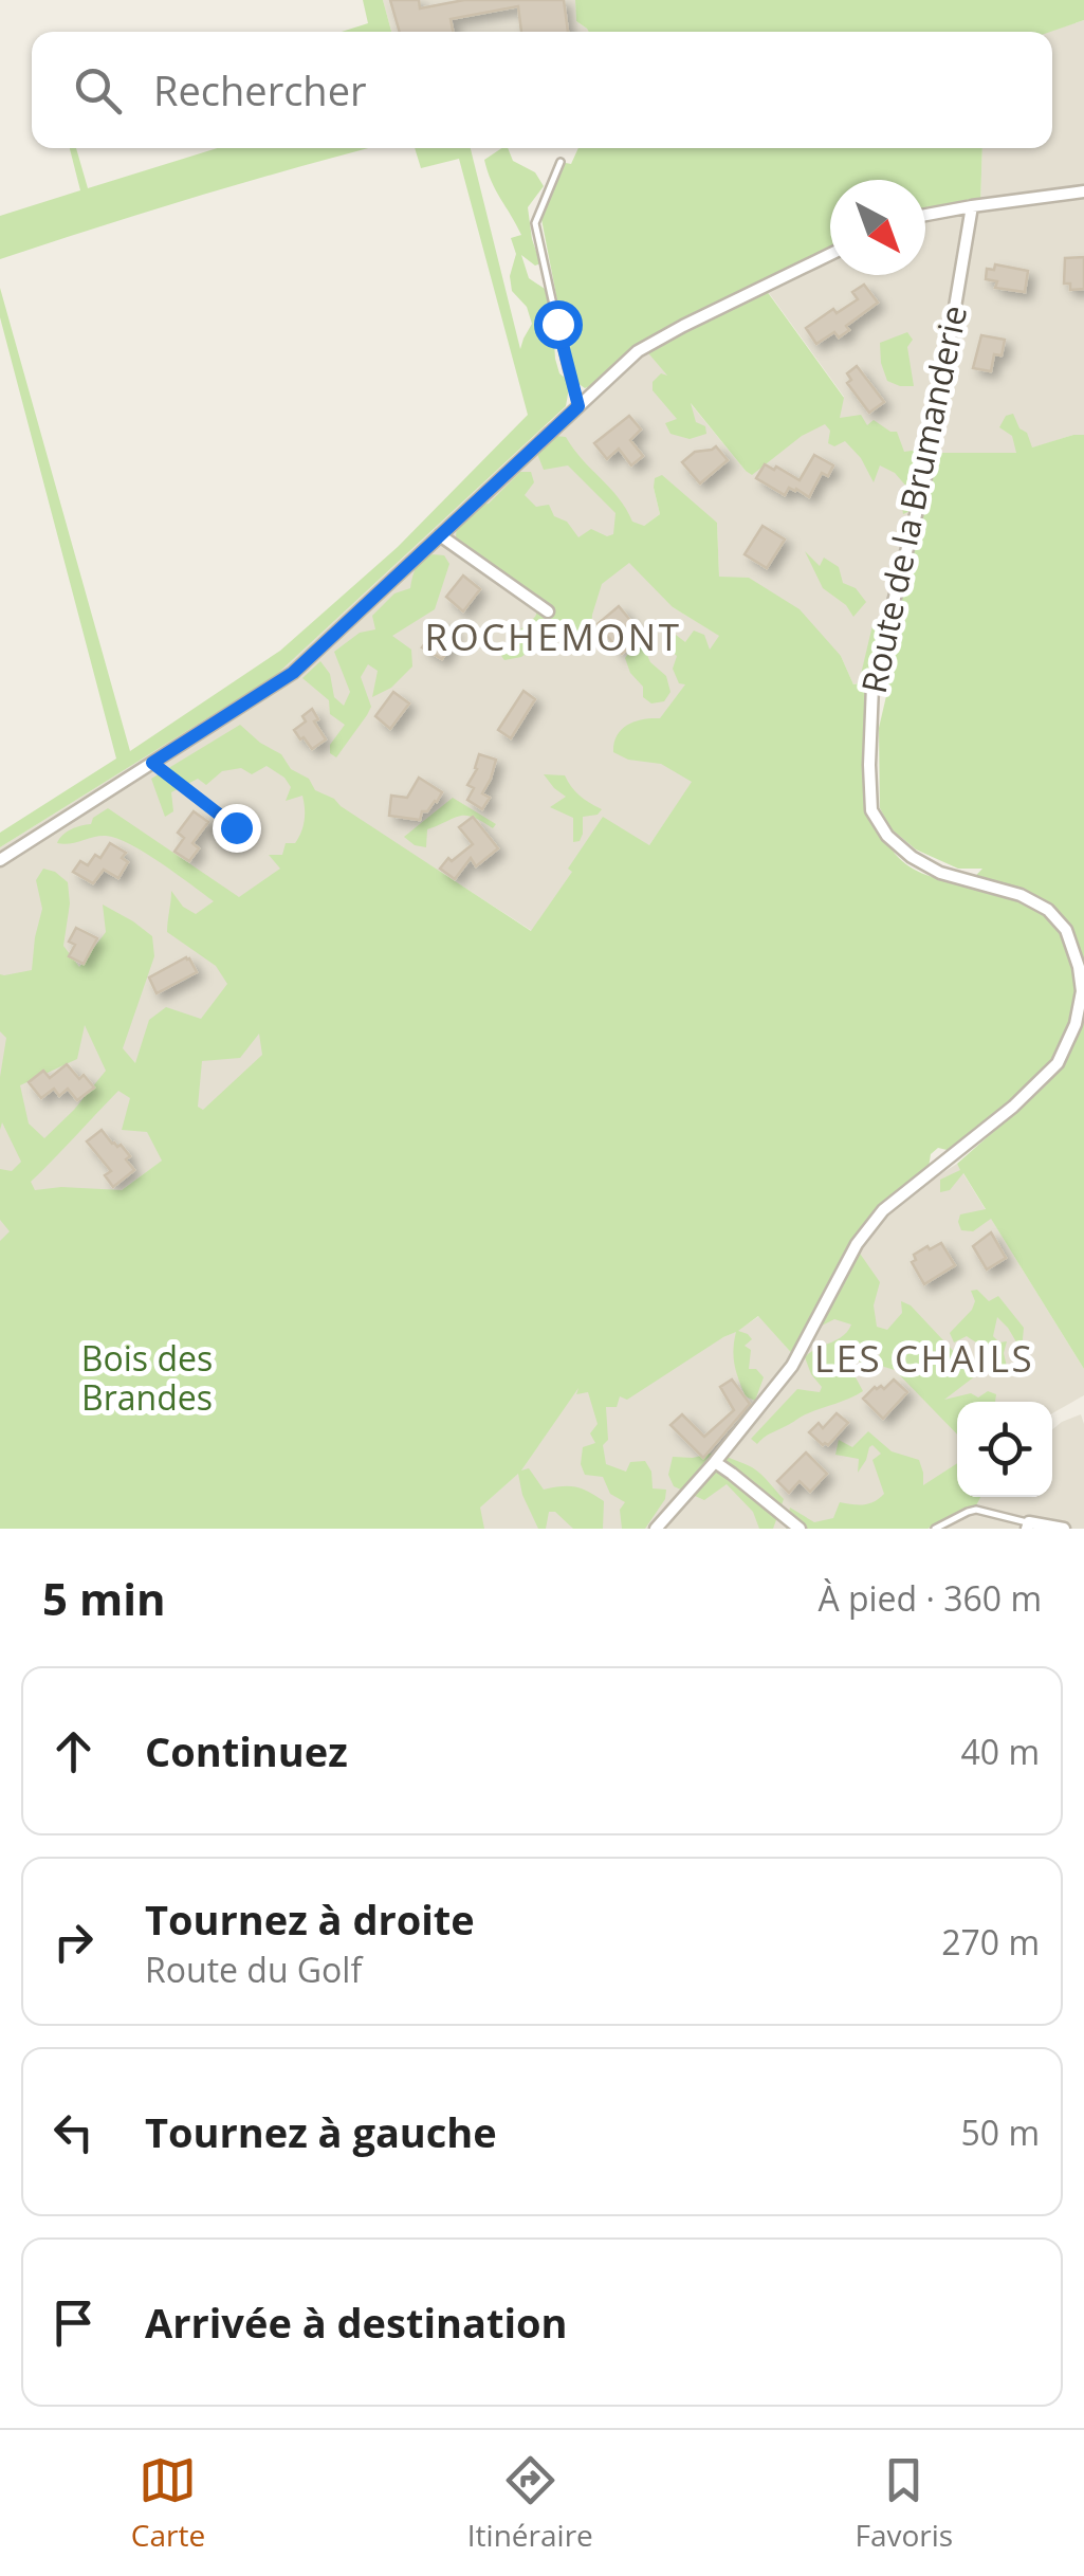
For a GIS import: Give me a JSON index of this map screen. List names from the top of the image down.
{
  "streets": {
    "street": ["Route de la Brumanderie"]
  },
  "districts": ["ROCHEMONT", "LES CHAILS"],
  "parks": ["Bois des Brandes"],
  "north": "bottom right",
  "page": {
    "search": "Rechercher",
    "heading": ["5 min", "À pied · 360 m"],
    "list": [
      ["Continuez", "40 m"],
      ["Tournez à droite", "Route du Golf", "270 m"],
      ["Tournez à gauche", "50 m"],
      "Arrivée à destination"
    ],
    "nav": ["Carte", "Itinéraire", "Favoris"]
  }
}
